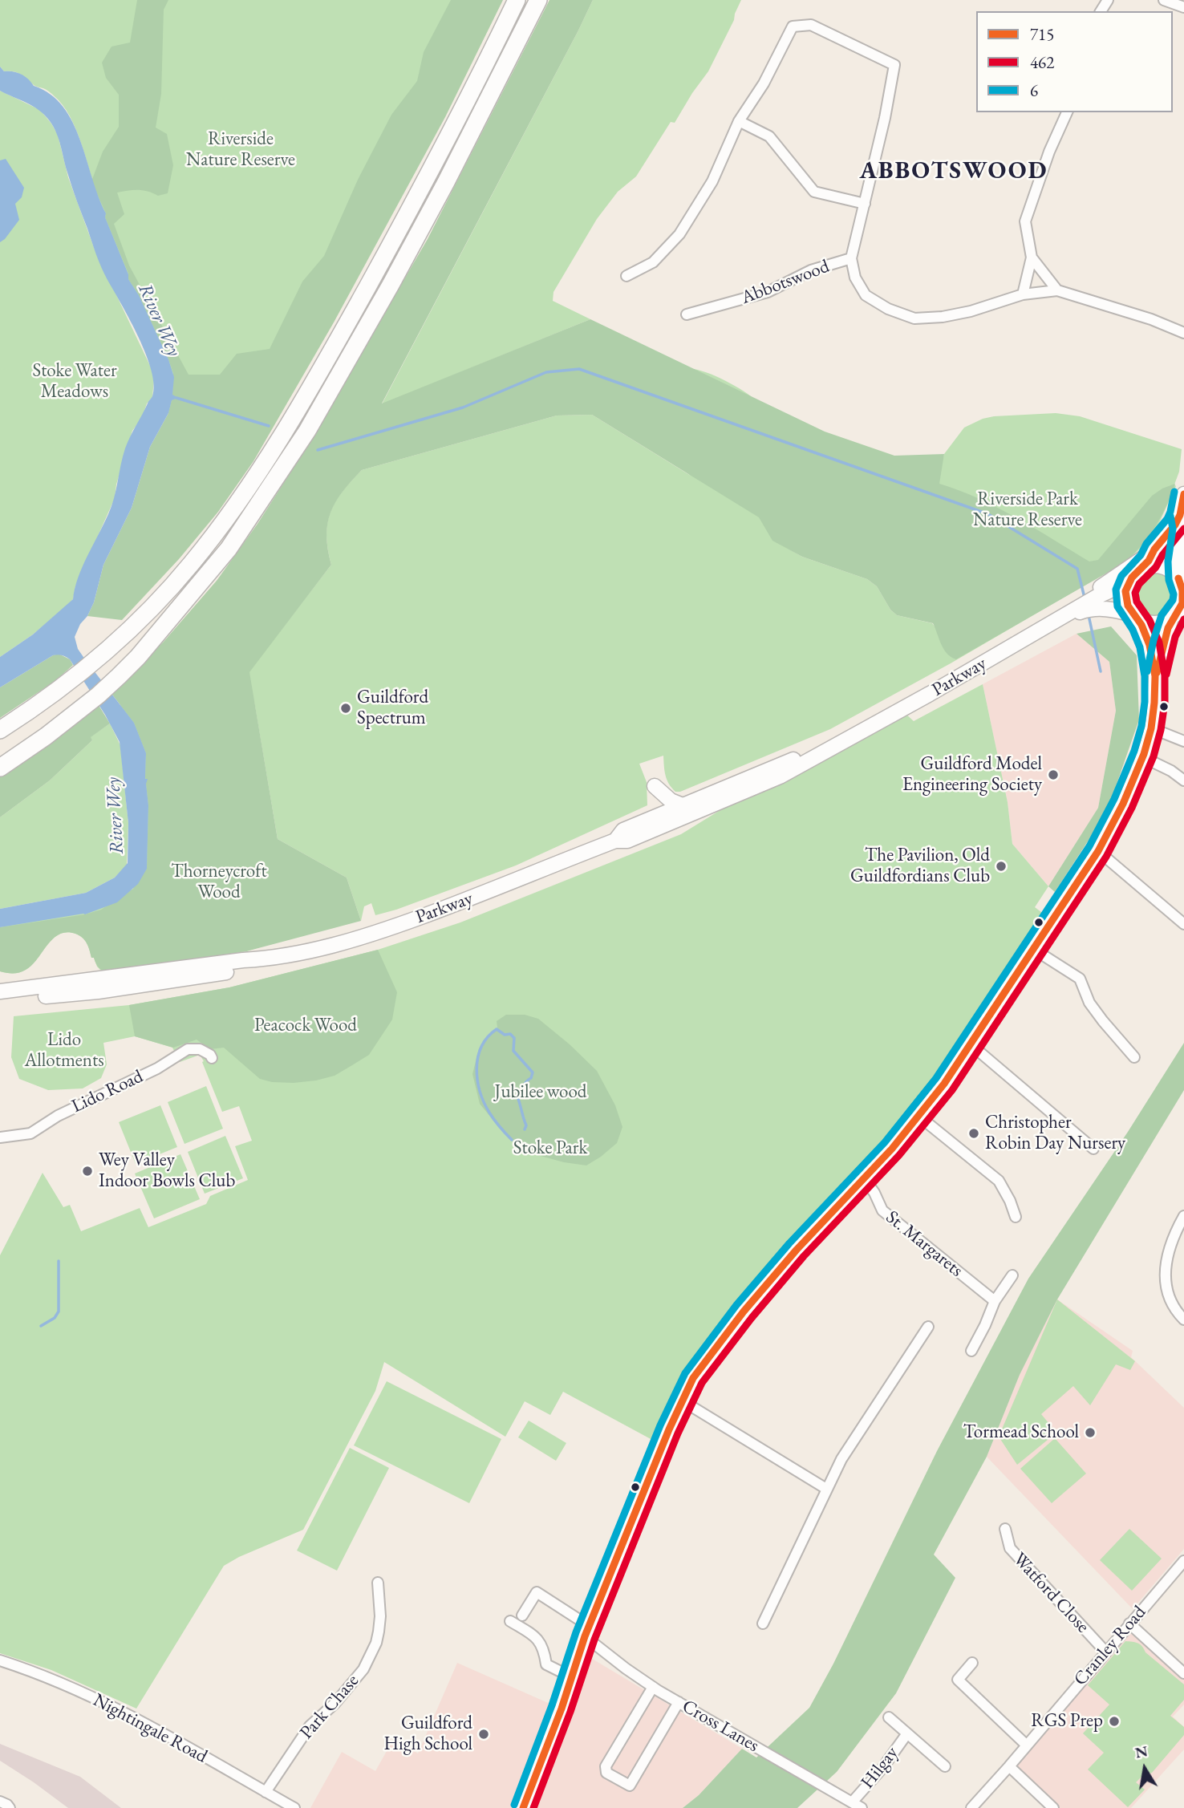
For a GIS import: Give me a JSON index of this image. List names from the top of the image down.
{
  "streets": {
    "main road": ["Parkway"],
    "street": [
      "Abbotswood",
      "Lido Road",
      "St. Margarets",
      "Watford Close",
      "Cranley Road",
      "Park Chase",
      "Cross Lanes",
      "Nightingale Road",
      "Hilgay"
    ]
  },
  "crossings": [
    ["Watford Close", "Cranley Road"],
    ["Park Chase", "Nightingale Road"],
    ["Cross Lanes", "Hilgay"]
  ],
  "districts": ["ABBOTSWOOD"],
  "water": ["River Wey"],
  "parks": [
    "Riverside Nature Reserve",
    "Stoke Water Meadows",
    "Riverside Park Nature Reserve",
    "Thorneycroft Wood",
    "Peacock Wood",
    "Lido Allotments",
    "Jubilee wood",
    "Stoke Park"
  ],
  "places": [
    "Guildford Spectrum",
    "Guildford Model Engineering Society",
    "The Pavilion, Old Guildfordians Club",
    "Christopher Robin Day Nursery",
    "Wey Valley Indoor Bowls Club",
    "Tormead School",
    "RGS Prep",
    "Guildford High School"
  ],
  "lines": ["transit line 6", "transit line 715", "transit line 462"],
  "legend": ["715", "462", "6"],
  "north": "top"
}
